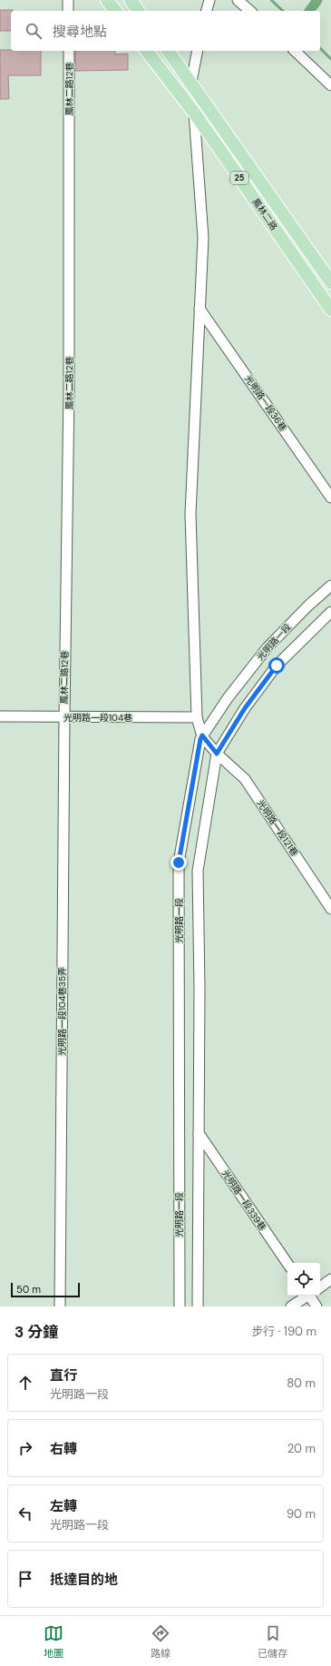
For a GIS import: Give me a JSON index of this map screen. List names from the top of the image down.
{
  "streets": {
    "main road": ["25", "鳳林二路"],
    "street": [
      "鳳林二路12巷",
      "光明路一段36巷",
      "光明路一段",
      "光明路一段104巷",
      "光明路一段121巷",
      "光明路一段104巷35弄",
      "光明路一段339巷"
    ]
  },
  "crossings": [
    ["鳳林二路12巷", "光明路一段104巷"],
    ["鳳林二路12巷", "光明路一段104巷35弄"],
    ["光明路一段", "光明路一段121巷"],
    ["光明路一段", "光明路一段339巷"],
    ["光明路一段104巷", "光明路一段104巷35弄"]
  ],
  "scale_bar": "50 m",
  "page": {
    "search": "搜尋地點",
    "scale": "50 m",
    "heading": ["3 分鐘", "步行 · 190 m"],
    "list": [
      ["直行", "光明路一段", "80 m"],
      ["右轉", "20 m"],
      ["左轉", "光明路一段", "90 m"],
      "抵達目的地"
    ],
    "nav": ["地圖", "路線", "已儲存"]
  }
}
